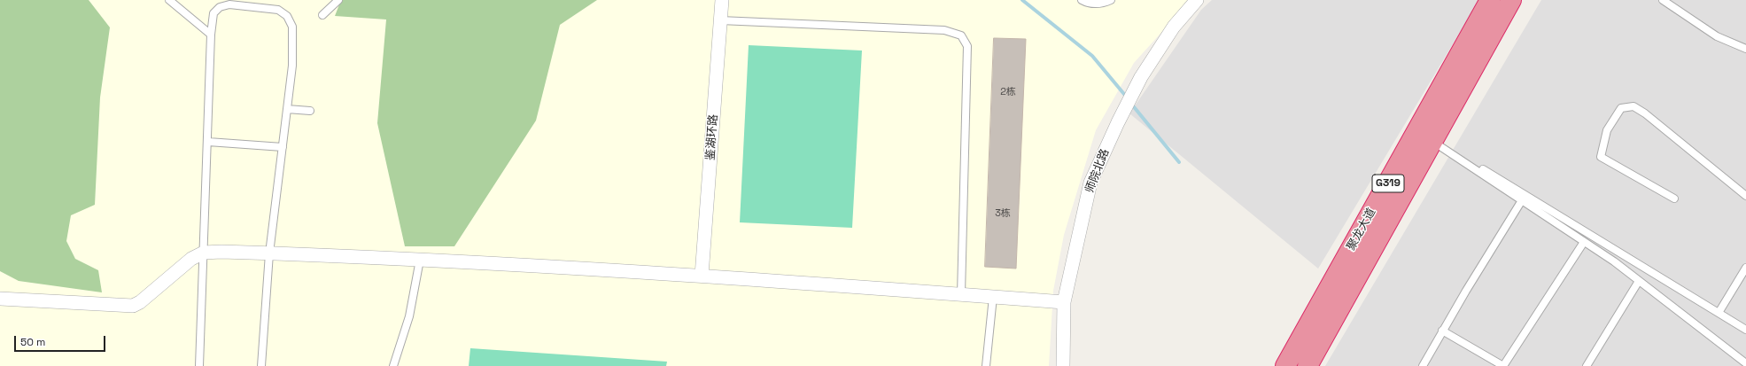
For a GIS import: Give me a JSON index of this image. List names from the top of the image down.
{
  "streets": {
    "highway": ["G319", "聚龙大道"],
    "street": ["鉴湖环路", "师院北路"]
  },
  "house_numbers": ["2栋", "3栋"],
  "scale_bar": "50 m"
}
